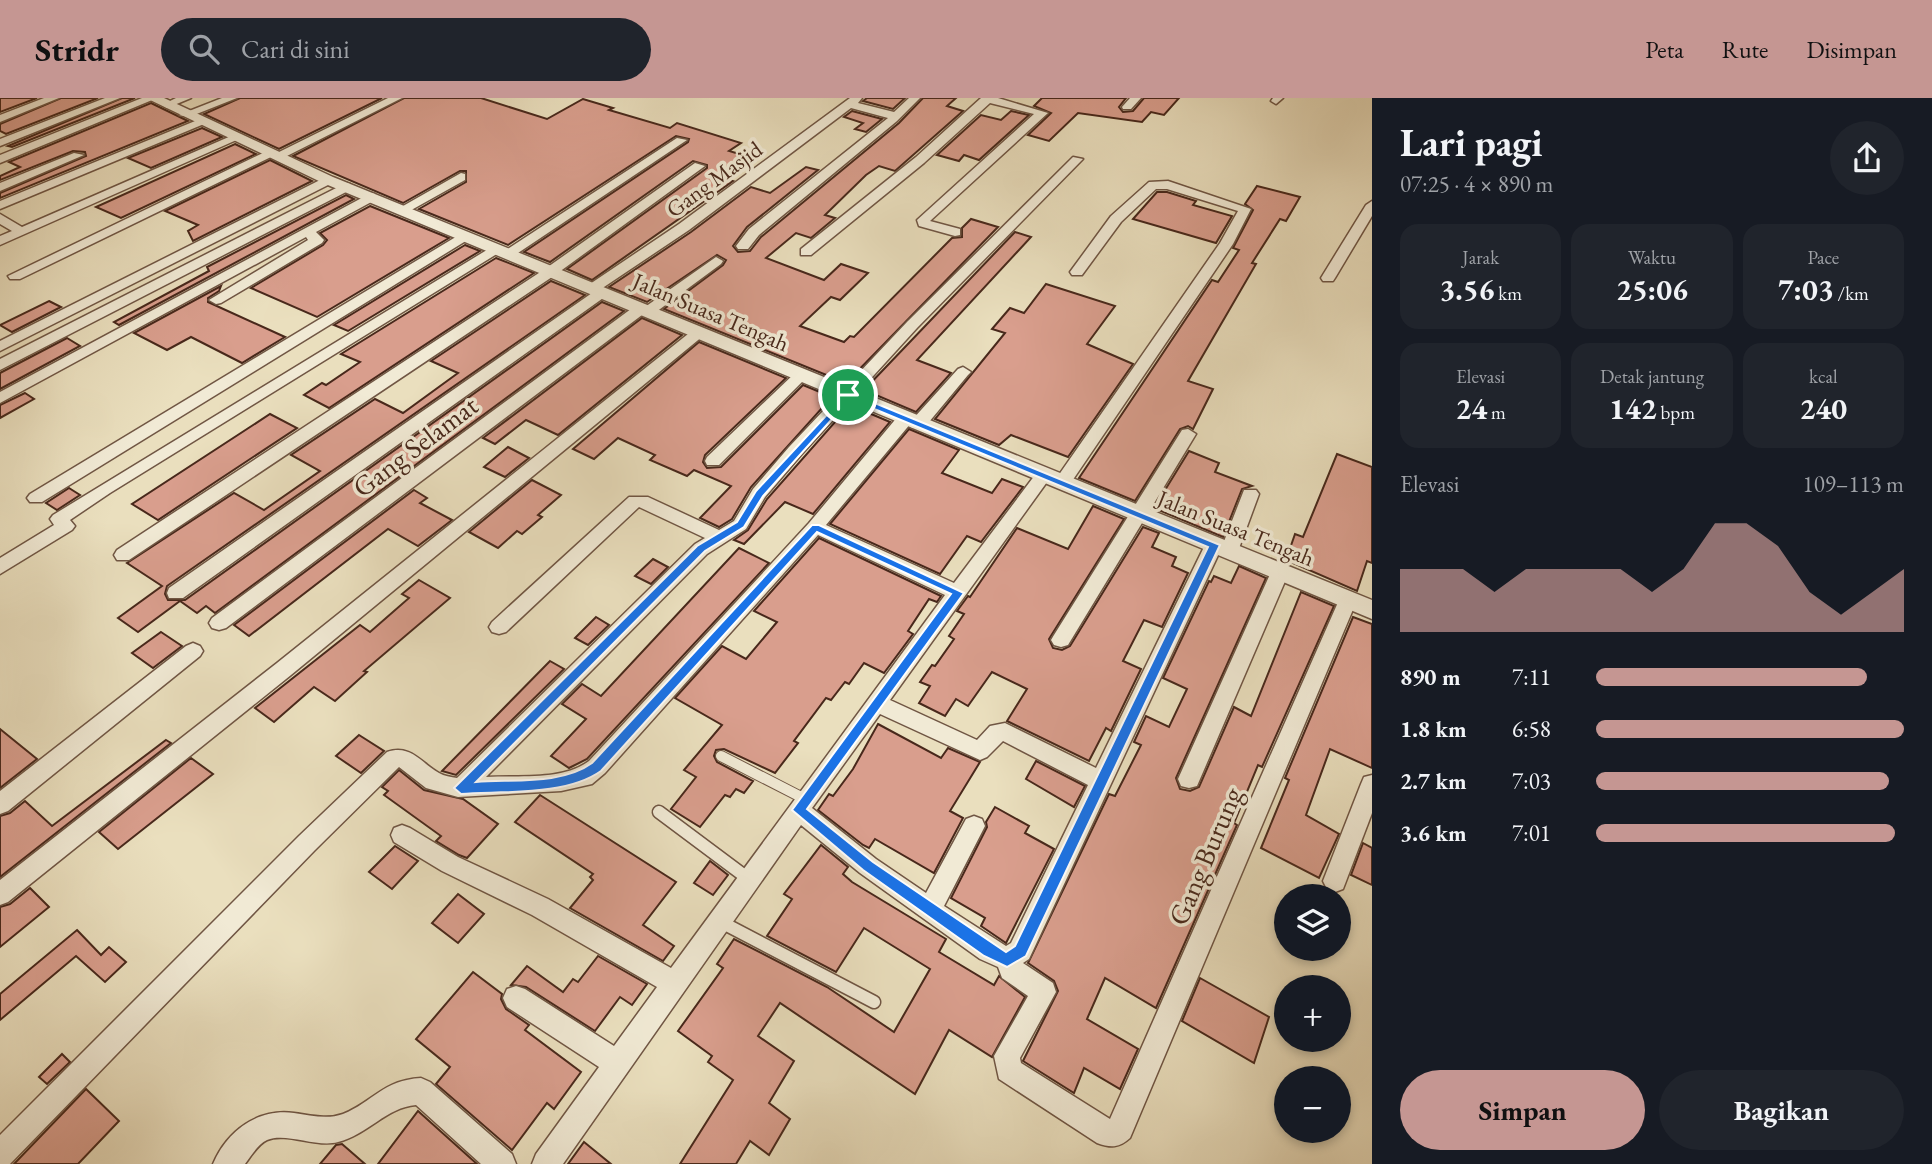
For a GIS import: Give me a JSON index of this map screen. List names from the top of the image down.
{
  "streets": {
    "street": [
      "Gang Masjid",
      "Jalan Suasa Tengah",
      "Gang Selamat",
      "Gang Burung"
    ]
  },
  "crossings": [
    ["Gang Masjid", "Jalan Suasa Tengah"],
    ["Jalan Suasa Tengah", "Gang Selamat"],
    ["Jalan Suasa Tengah", "Gang Burung"]
  ],
  "page": {
    "header": "Stridr",
    "search": "Cari di sini",
    "nav": ["Peta", "Rute", "Disimpan"],
    "heading": ["Lari pagi", "07:25 · 4 × 890 m"],
    "stats": [
      ["Jarak", "3.56 km"],
      ["Waktu", "25:06"],
      ["Pace", "7:03 /km"],
      ["Elevasi", "24 m"],
      ["Detak jantung", "142 bpm"],
      ["kcal", "240"]
    ],
    "chart": ["Elevasi", "109–113 m"],
    "list": [
      {
        "name": "890 m",
        "note": "7:11"
      },
      {
        "name": "1.8 km",
        "note": "6:58"
      },
      {
        "name": "2.7 km",
        "note": "7:03"
      },
      {
        "name": "3.6 km",
        "note": "7:01"
      }
    ],
    "map_buttons": ["+", "−"],
    "buttons": ["Simpan", "Bagikan"]
  }
}
